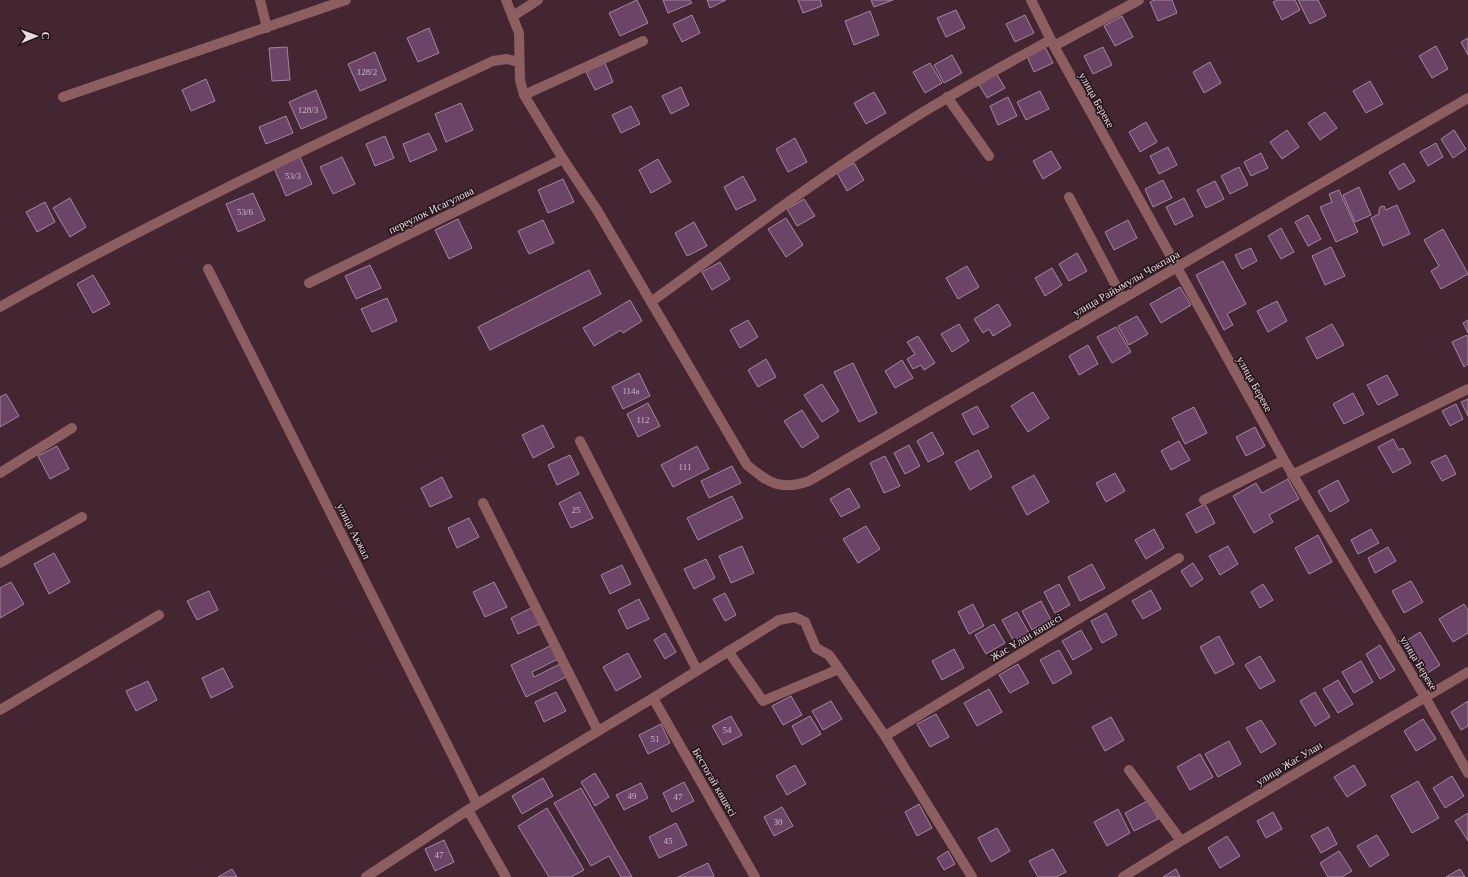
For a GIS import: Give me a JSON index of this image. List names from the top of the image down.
{
  "streets": {
    "street": [
      "улица Береке",
      "переулок Исагулова",
      "улица Райымулы Чокпара",
      "улица Акжал",
      "Жас Ұлан көшесі",
      "улица Жас Улан",
      "Бестоғай көшесі"
    ]
  },
  "crossings": [
    ["улица Береке", "улица Райымулы Чокпара"],
    ["улица Береке", "улица Жас Улан"]
  ],
  "house_numbers": [
    "128/2",
    "128/3",
    "53/3",
    "53/6",
    "114а",
    "112",
    "111",
    "25",
    "54",
    "51",
    "49",
    "47",
    "30",
    "45",
    "47"
  ],
  "north": "right"
}
